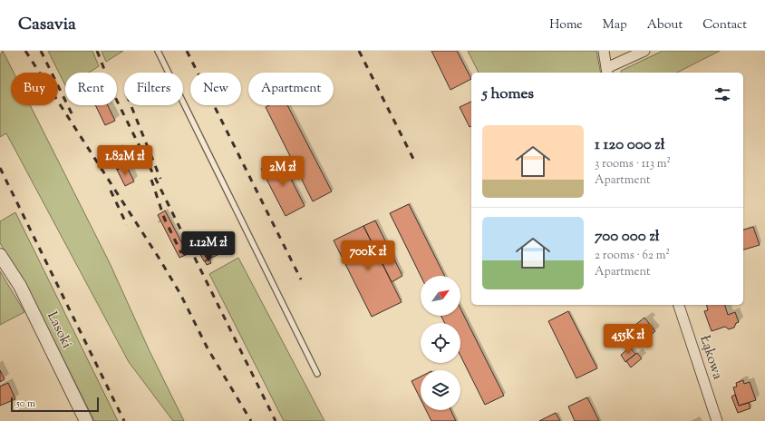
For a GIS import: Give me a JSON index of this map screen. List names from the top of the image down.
{
  "streets": {
    "street": ["Lasoki", "Łąkowa"]
  },
  "scale_bar": "50 m",
  "north": "top right",
  "page": {
    "header": "Casavia",
    "nav": [
      "Home",
      "Map",
      "About",
      "Contact"
    ],
    "chip": [
      "Buy",
      "Rent",
      "Filters",
      "New",
      "Apartment"
    ],
    "heading": "5 homes",
    "list": [
      {
        "name": "1 120 000 zł",
        "note": "3 rooms · 113 m² · Apartment"
      },
      {
        "name": "700 000 zł",
        "note": "2 rooms · 62 m² · Apartment"
      }
    ],
    "price": [
      "1.82M zł",
      "2M zł",
      "1.12M zł",
      "700K zł",
      "455K zł"
    ],
    "scale": "50 m"
  }
}
